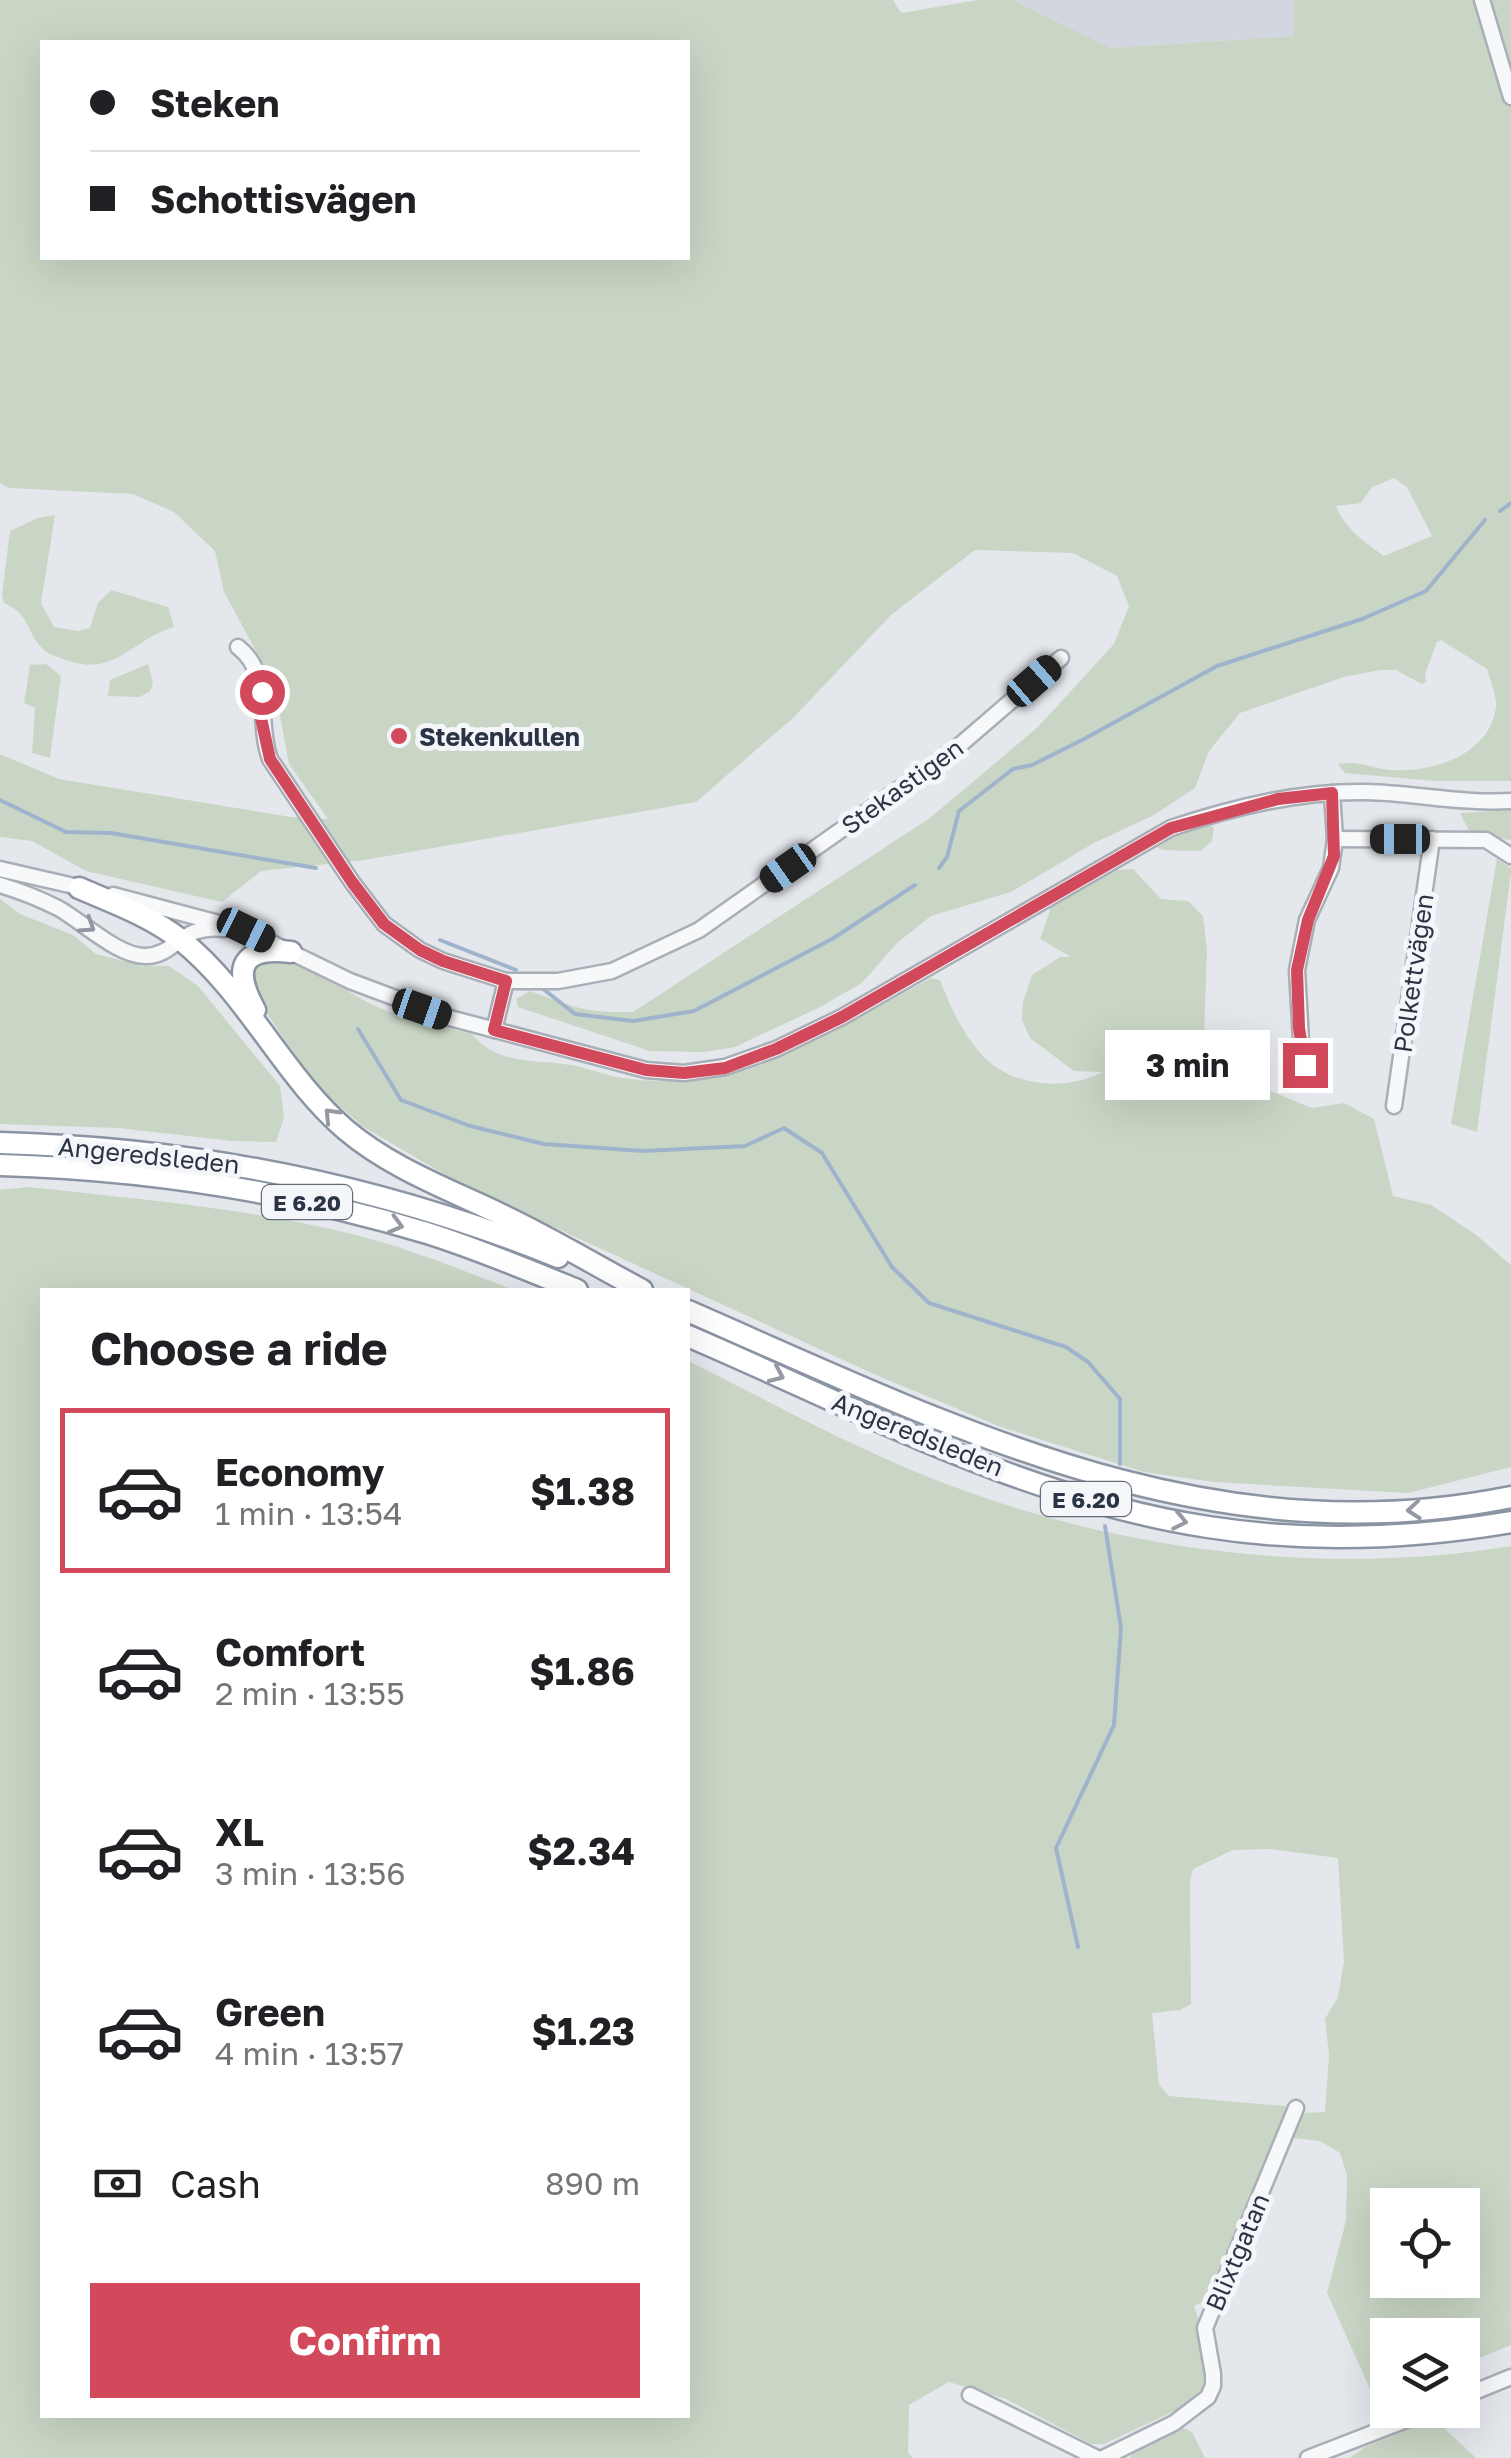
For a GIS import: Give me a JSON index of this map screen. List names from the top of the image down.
{
  "streets": {
    "highway": ["Angeredsleden", "E 6.20"],
    "street": ["Stekastigen", "Polkettvägen", "Blixtgatan"]
  },
  "places": ["Stekenkullen"],
  "page": {
    "banner": ["Steken", "Schottisvägen"],
    "bubble": "3 min",
    "heading": "Choose a ride",
    "list": [
      {
        "name": "Economy",
        "note": "1 min · 13:54",
        "value": "$1.38"
      },
      {
        "name": "Comfort",
        "note": "2 min · 13:55",
        "value": "$1.86"
      },
      {
        "name": "XL",
        "note": "3 min · 13:56",
        "value": "$2.34"
      },
      {
        "name": "Green",
        "note": "4 min · 13:57",
        "value": "$1.23"
      }
    ],
    "pay": ["Cash", "890 m"],
    "buttons": "Confirm"
  }
}
